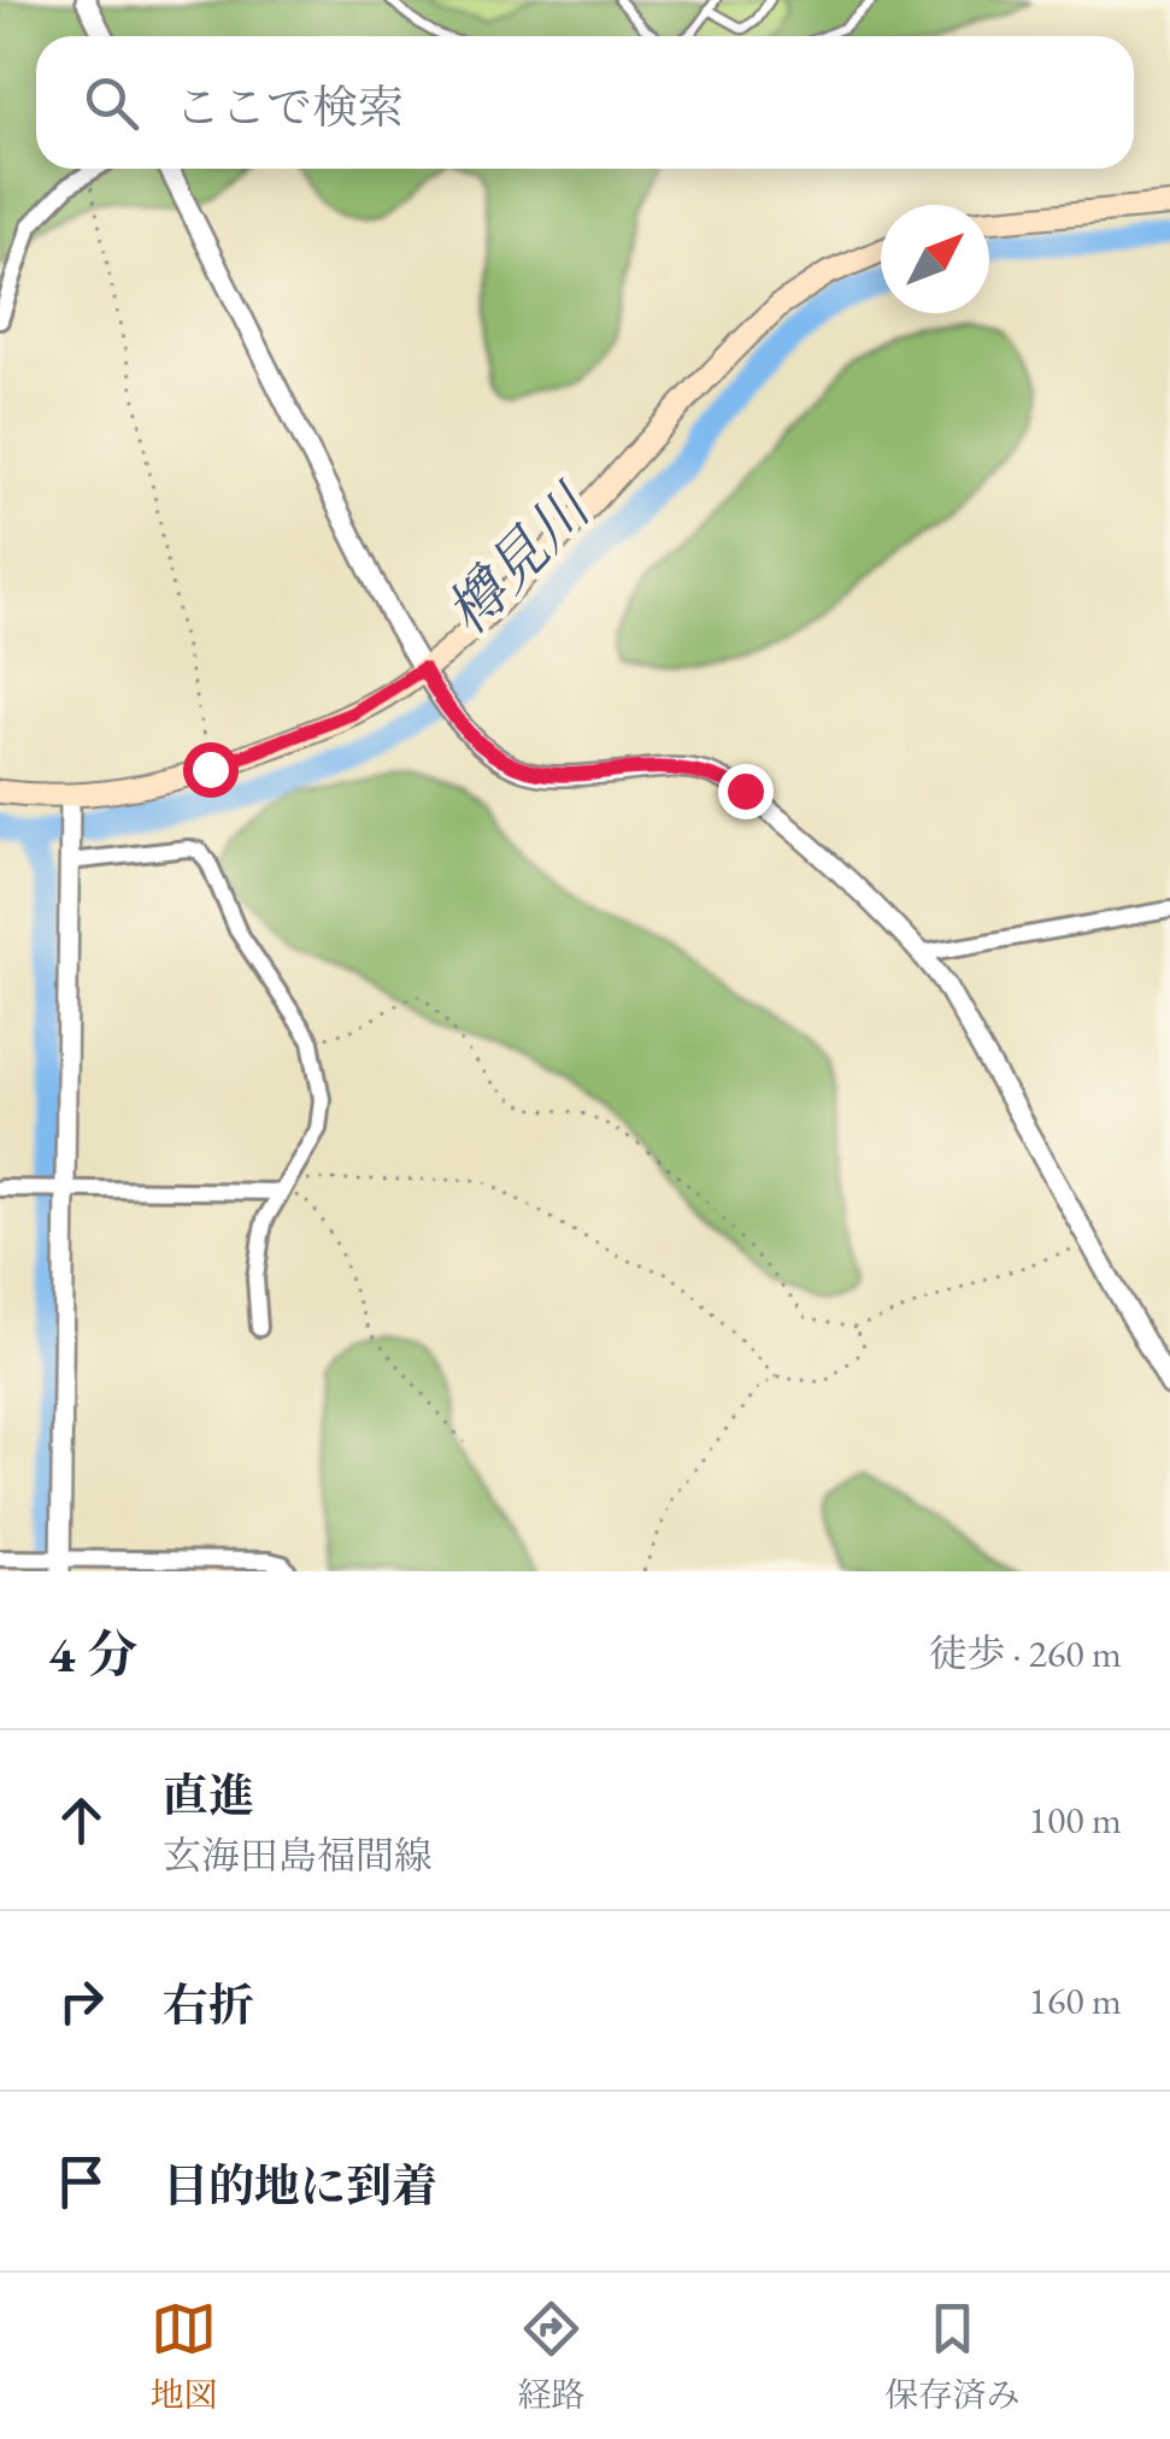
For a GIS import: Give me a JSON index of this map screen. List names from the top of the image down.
{
  "water": ["樽見川"],
  "north": "top right",
  "page": {
    "search": "ここで検索",
    "heading": ["4 分", "徒歩 · 260 m"],
    "list": [
      ["直進", "玄海田島福間線", "100 m"],
      ["右折", "160 m"],
      "目的地に到着"
    ],
    "nav": ["地図", "経路", "保存済み"]
  }
}
